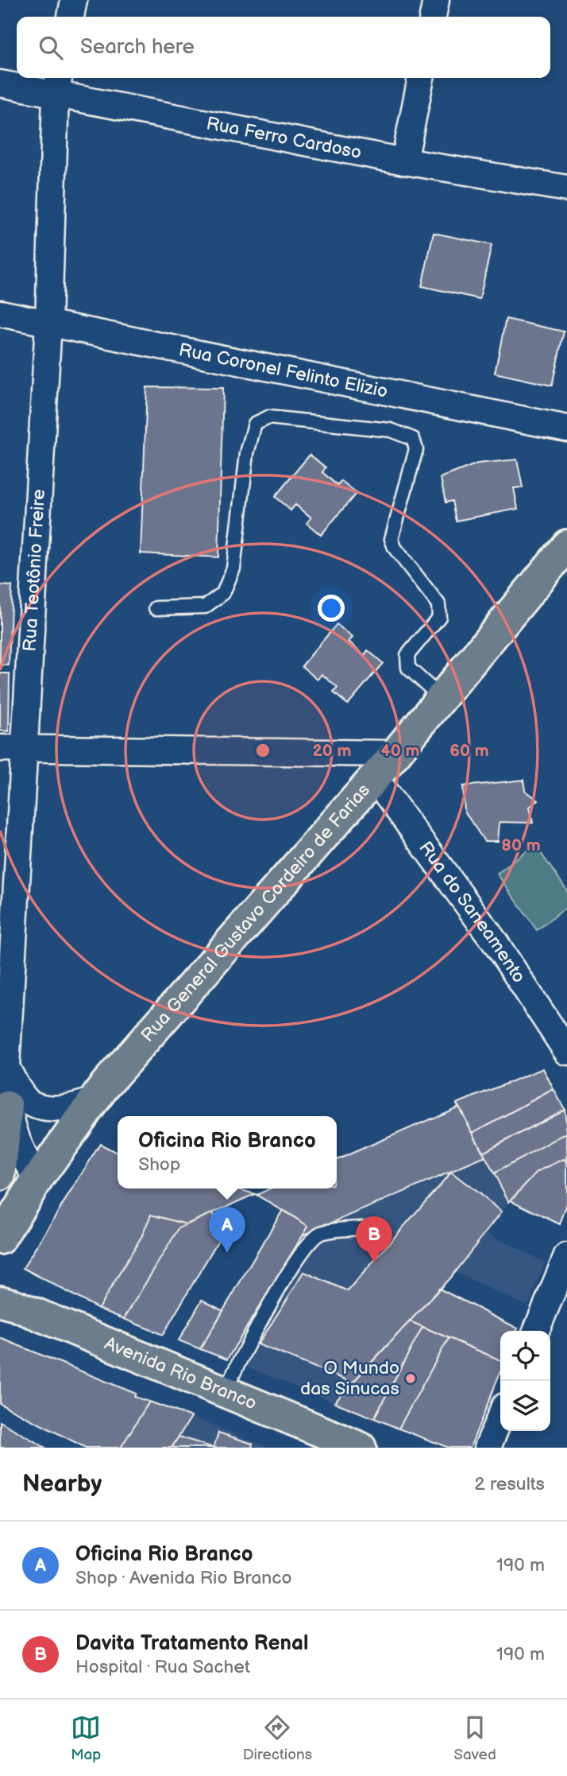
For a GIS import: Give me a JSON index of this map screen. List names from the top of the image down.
{
  "streets": {
    "main road": ["Rua General Gustavo Cordeiro de Farias", "Avenida Rio Branco"],
    "street": [
      "Rua Ferro Cardoso",
      "Rua Coronel Felinto Elizio",
      "Rua Teotônio Freire",
      "Rua do Saneamento"
    ]
  },
  "crossings": [
    ["Rua Ferro Cardoso", "Rua Teotônio Freire"],
    ["Rua Coronel Felinto Elizio", "Rua Teotônio Freire"],
    ["Rua Teotônio Freire", "Rua General Gustavo Cordeiro de Farias"],
    ["Rua General Gustavo Cordeiro de Farias", "Rua do Saneamento"]
  ],
  "places": ["O Mundo das Sinucas"],
  "page": {
    "search": "Search here",
    "popup": ["Oficina Rio Branco", "Shop"],
    "pins": ["A", "B"],
    "heading": ["Nearby", "2 results"],
    "list": [
      {
        "mark": "A",
        "name": "Oficina Rio Branco",
        "note": "Shop · Avenida Rio Branco",
        "value": "190 m"
      },
      {
        "mark": "B",
        "name": "Davita Tratamento Renal",
        "note": "Hospital · Rua Sachet",
        "value": "190 m"
      }
    ],
    "nav": ["Map", "Directions", "Saved"]
  },
  "rings": [
    "20 m",
    "40 m",
    "60 m",
    "80 m"
  ]
}
